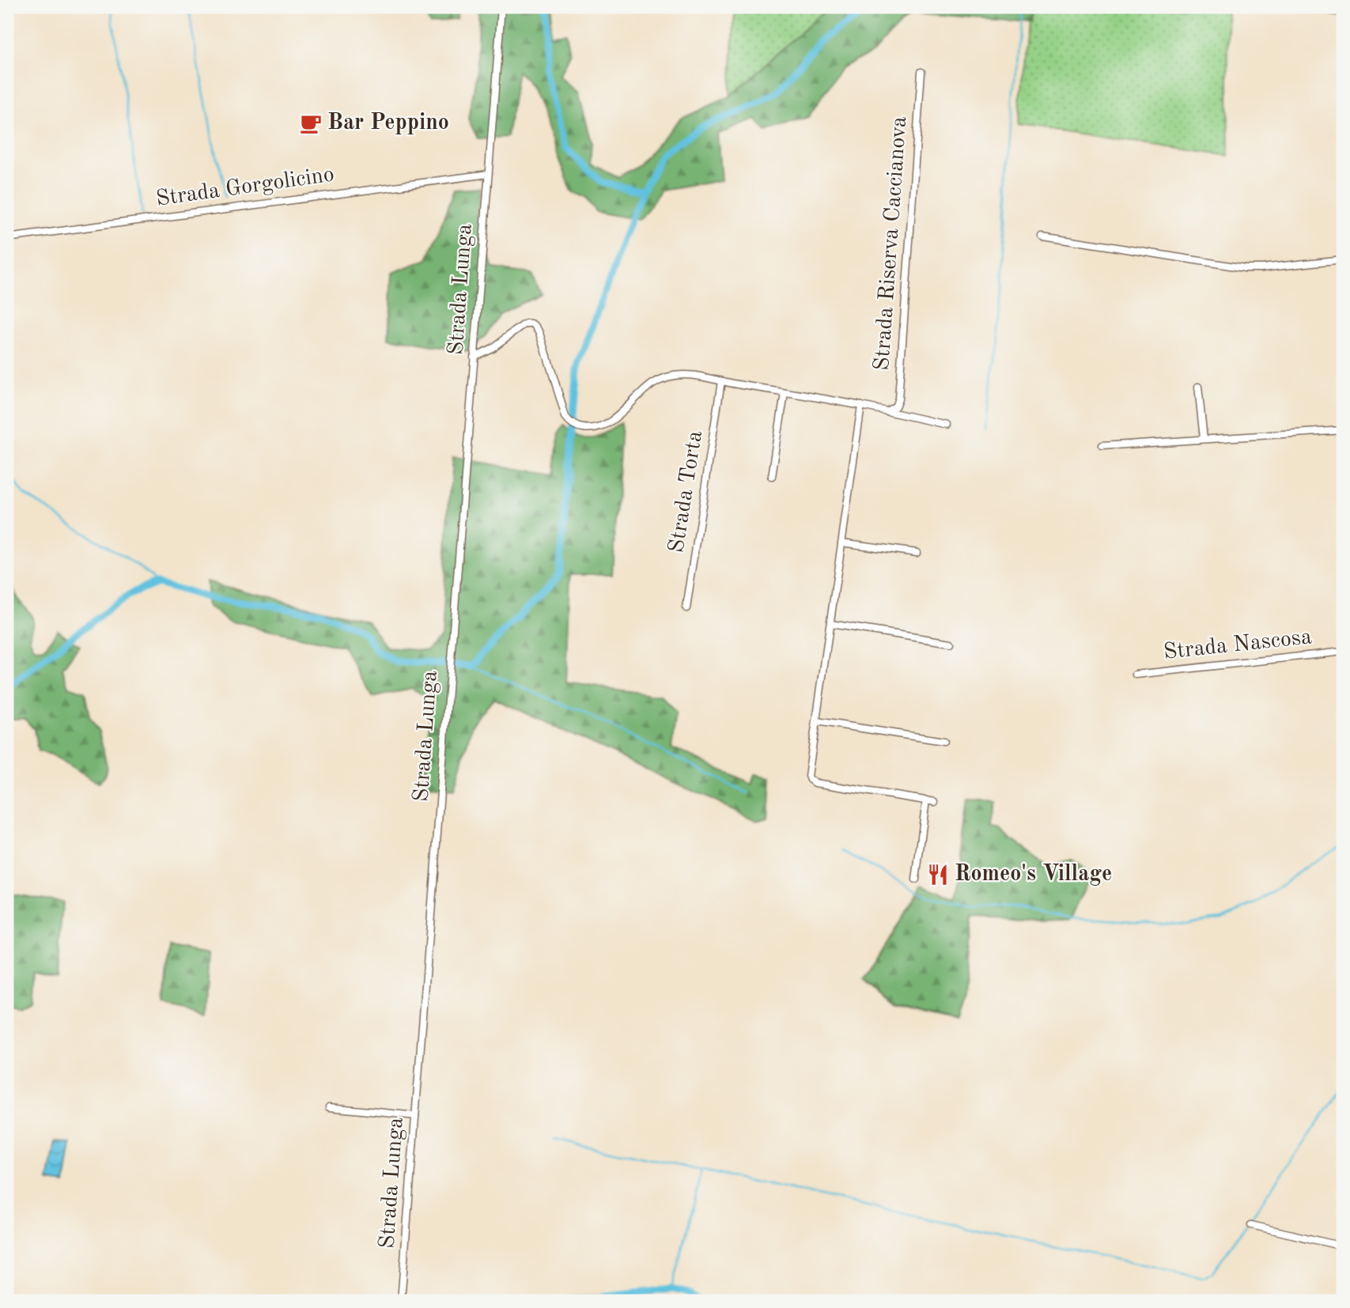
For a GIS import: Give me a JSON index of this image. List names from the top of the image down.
{
  "streets": {
    "street": [
      "Strada Gorgolicino",
      "Strada Riserva Caccianova",
      "Strada Lunga",
      "Strada Torta",
      "Strada Nascosa"
    ]
  },
  "crossings": [
    ["Strada Gorgolicino", "Strada Lunga"]
  ],
  "places": {
    "cafe": ["Bar Peppino"],
    "restaurant": ["Romeo's Village"]
  }
}
